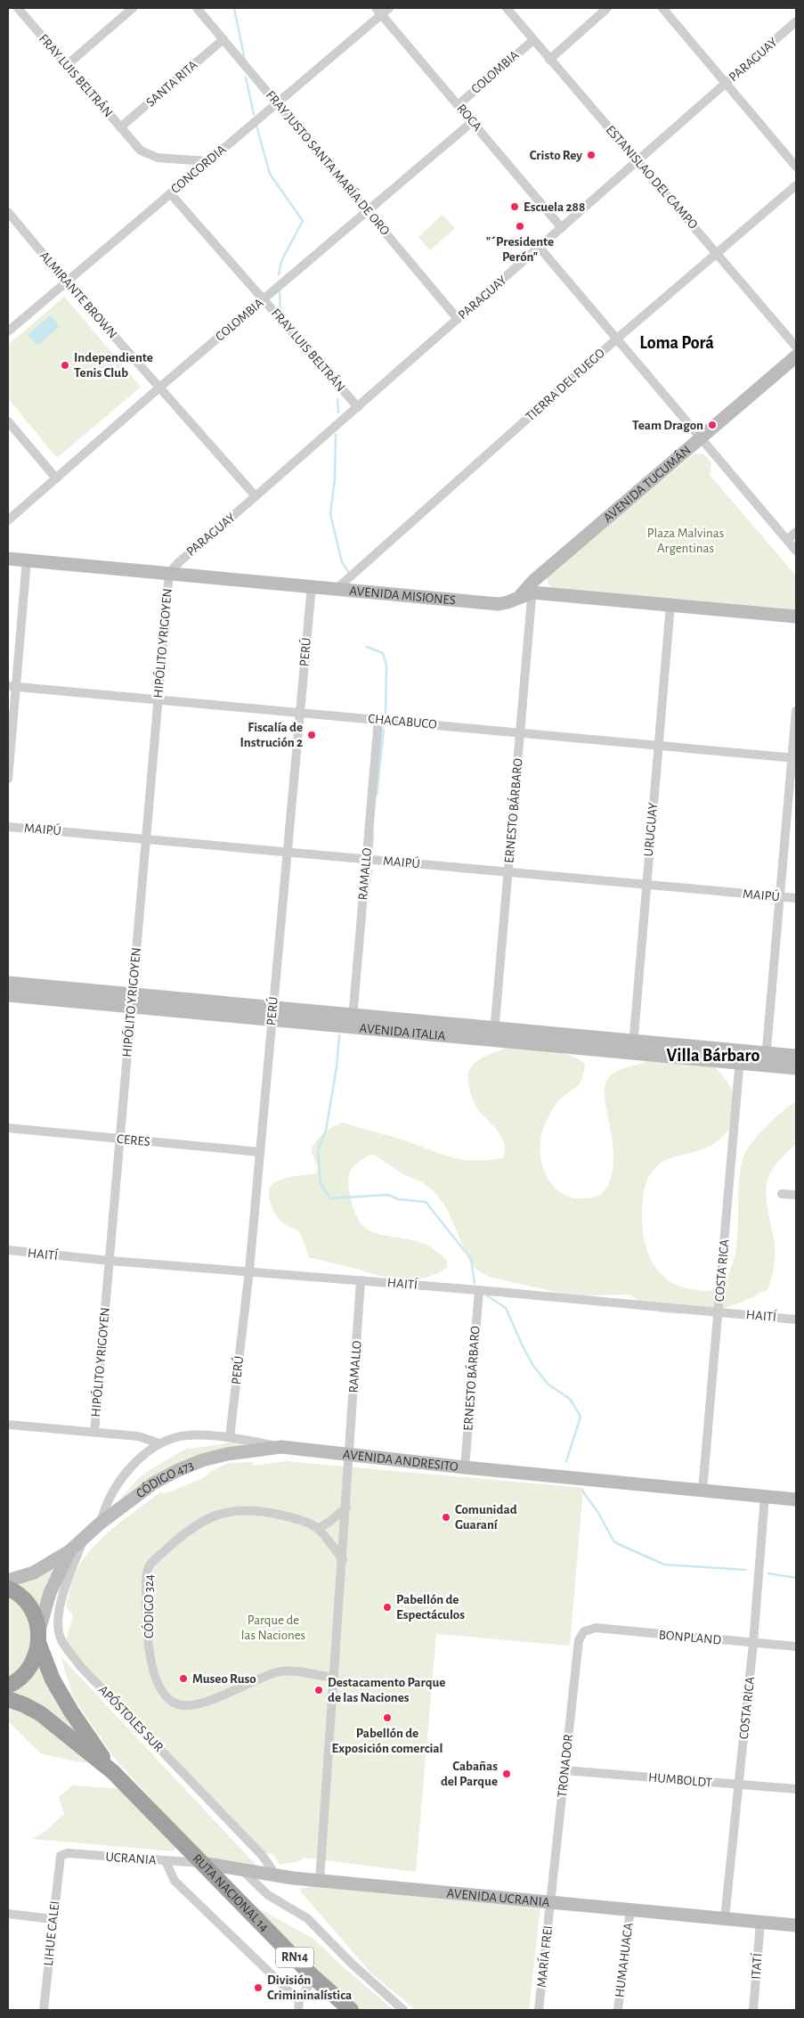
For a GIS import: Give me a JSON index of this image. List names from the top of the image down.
{
  "streets": {
    "highway": ["RUTA NACIONAL 14", "RN14"],
    "main road": [
      "AVENIDA TUCUMÁN",
      "AVENIDA MISIONES",
      "AVENIDA ITALIA",
      "AVENIDA ANDRESITO",
      "CÓDIGO 473",
      "AVENIDA UCRANIA"
    ],
    "street": [
      "PARAGUAY",
      "COLOMBIA",
      "FRAY LUIS BELTRÁN",
      "SANTA RITA",
      "ROCA",
      "FRAY JUSTO SANTA MARÍA DE ORO",
      "CONCORDIA",
      "ESTANISLAO DEL CAMPO",
      "ALMIRANTE BROWN",
      "TIERRA DEL FUEGO",
      "HIPÓLITO YRIGOYEN",
      "PERÚ",
      "CHACABUCO",
      "ERNESTO BÁRBARO",
      "MAIPÚ",
      "URUGUAY",
      "RAMALLO",
      "CERES",
      "HAITÍ",
      "COSTA RICA",
      "CÓDIGO 324",
      "BONPLAND",
      "APÓSTOLES SUR",
      "TRONADOR",
      "HUMBOLDT",
      "UCRANIA",
      "LIHUE CALEI",
      "MARÍA FREI",
      "HUMAHUACA",
      "ITATÍ"
    ]
  },
  "crossings": [
    ["PARAGUAY", "FRAY LUIS BELTRÁN"],
    ["PARAGUAY", "ROCA"],
    ["PARAGUAY", "FRAY JUSTO SANTA MARÍA DE ORO"],
    ["PARAGUAY", "ESTANISLAO DEL CAMPO"],
    ["PARAGUAY", "ALMIRANTE BROWN"],
    ["PARAGUAY", "AVENIDA MISIONES"],
    ["PARAGUAY", "HIPÓLITO YRIGOYEN"],
    ["COLOMBIA", "FRAY LUIS BELTRÁN"],
    ["COLOMBIA", "ROCA"],
    ["COLOMBIA", "FRAY JUSTO SANTA MARÍA DE ORO"],
    ["COLOMBIA", "ESTANISLAO DEL CAMPO"],
    ["COLOMBIA", "ALMIRANTE BROWN"],
    ["FRAY LUIS BELTRÁN", "SANTA RITA"],
    ["FRAY LUIS BELTRÁN", "CONCORDIA"],
    ["SANTA RITA", "FRAY JUSTO SANTA MARÍA DE ORO"],
    ["ROCA", "CONCORDIA"],
    ["FRAY JUSTO SANTA MARÍA DE ORO", "CONCORDIA"],
    ["CONCORDIA", "ALMIRANTE BROWN"],
    ["ESTANISLAO DEL CAMPO", "TIERRA DEL FUEGO"],
    ["TIERRA DEL FUEGO", "AVENIDA MISIONES"],
    ["AVENIDA TUCUMÁN", "AVENIDA MISIONES"],
    ["AVENIDA TUCUMÁN", "ERNESTO BÁRBARO"],
    ["AVENIDA MISIONES", "HIPÓLITO YRIGOYEN"],
    ["AVENIDA MISIONES", "PERÚ"],
    ["AVENIDA MISIONES", "ERNESTO BÁRBARO"],
    ["AVENIDA MISIONES", "URUGUAY"],
    ["HIPÓLITO YRIGOYEN", "CHACABUCO"],
    ["HIPÓLITO YRIGOYEN", "MAIPÚ"],
    ["HIPÓLITO YRIGOYEN", "AVENIDA ITALIA"],
    ["HIPÓLITO YRIGOYEN", "CERES"],
    ["HIPÓLITO YRIGOYEN", "HAITÍ"],
    ["PERÚ", "CHACABUCO"],
    ["PERÚ", "MAIPÚ"],
    ["PERÚ", "AVENIDA ITALIA"],
    ["PERÚ", "CERES"],
    ["PERÚ", "HAITÍ"],
    ["PERÚ", "AVENIDA ANDRESITO"],
    ["CHACABUCO", "ERNESTO BÁRBARO"],
    ["CHACABUCO", "URUGUAY"],
    ["CHACABUCO", "RAMALLO"],
    ["ERNESTO BÁRBARO", "MAIPÚ"],
    ["ERNESTO BÁRBARO", "AVENIDA ITALIA"],
    ["ERNESTO BÁRBARO", "HAITÍ"],
    ["ERNESTO BÁRBARO", "AVENIDA ANDRESITO"],
    ["MAIPÚ", "URUGUAY"],
    ["MAIPÚ", "RAMALLO"],
    ["URUGUAY", "AVENIDA ITALIA"],
    ["RAMALLO", "AVENIDA ITALIA"],
    ["RAMALLO", "HAITÍ"],
    ["RAMALLO", "AVENIDA ANDRESITO"],
    ["AVENIDA ITALIA", "COSTA RICA"],
    ["HAITÍ", "COSTA RICA"],
    ["COSTA RICA", "AVENIDA ANDRESITO"],
    ["COSTA RICA", "BONPLAND"],
    ["COSTA RICA", "HUMBOLDT"],
    ["COSTA RICA", "AVENIDA UCRANIA"],
    ["AVENIDA ANDRESITO", "CÓDIGO 473"],
    ["CÓDIGO 473", "APÓSTOLES SUR"],
    ["BONPLAND", "TRONADOR"],
    ["APÓSTOLES SUR", "AVENIDA UCRANIA"],
    ["TRONADOR", "HUMBOLDT"],
    ["TRONADOR", "AVENIDA UCRANIA"],
    ["TRONADOR", "MARÍA FREI"],
    ["UCRANIA", "RUTA NACIONAL 14"],
    ["UCRANIA", "AVENIDA UCRANIA"],
    ["UCRANIA", "LIHUE CALEI"],
    ["RUTA NACIONAL 14", "AVENIDA UCRANIA"],
    ["RUTA NACIONAL 14", "RN14"],
    ["AVENIDA UCRANIA", "MARÍA FREI"],
    ["AVENIDA UCRANIA", "HUMAHUACA"],
    ["AVENIDA UCRANIA", "ITATÍ"]
  ],
  "districts": ["Loma Porá", "Villa Bárbaro"],
  "parks": ["Plaza Malvinas Argentinas", "Parque de las Naciones"],
  "places": [
    "Cristo Rey",
    "Escuela 288",
    "\"´Presidente Perón\"",
    "Independiente Tenis Club",
    "Team Dragon",
    "Fiscalía de Instrución 2",
    "Comunidad Guaraní",
    "Pabellón de Espectáculos",
    "Museo Ruso",
    "Destacamento Parque de las Naciones",
    "Pabellón de Exposición comercial",
    "Cabañas del Parque",
    "División Crimininalística"
  ]
}
